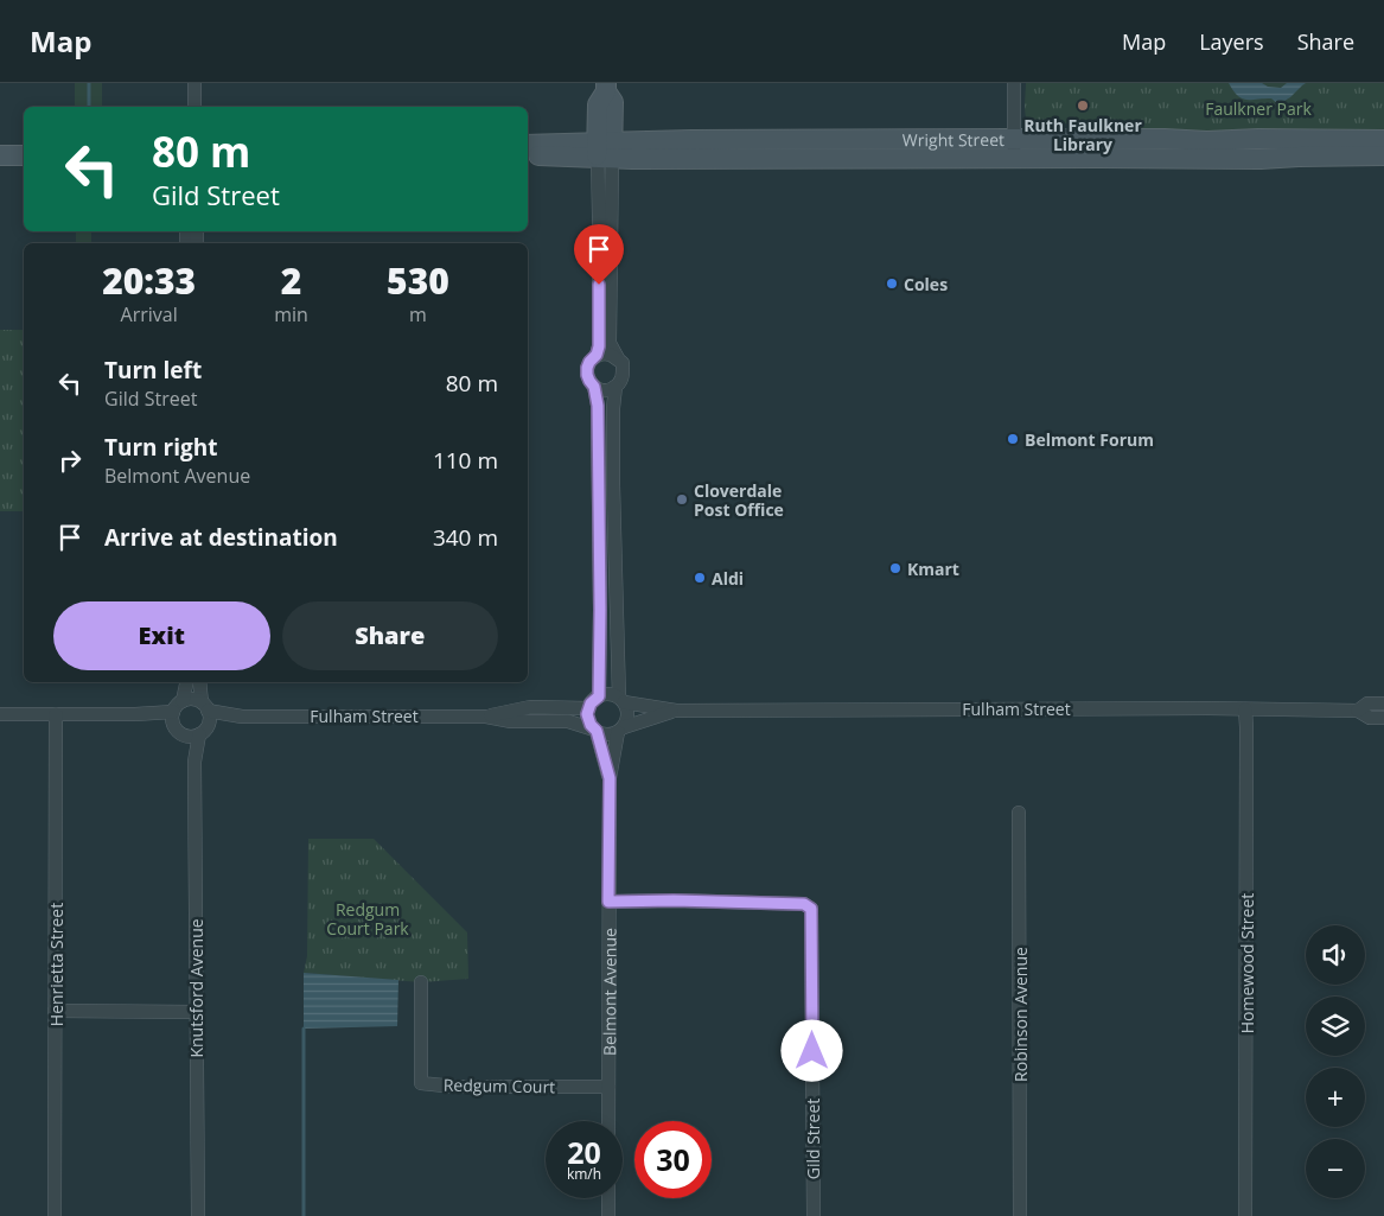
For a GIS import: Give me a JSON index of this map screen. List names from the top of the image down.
{
  "streets": {
    "street": [
      "Wright Street",
      "Fulham Street",
      "Homewood Street",
      "Henrietta Street",
      "Knutsford Avenue",
      "Belmont Avenue",
      "Robinson Avenue",
      "Redgum Court",
      "Gild Street"
    ]
  },
  "crossings": [
    ["Wright Street", "Belmont Avenue"],
    ["Fulham Street", "Homewood Street"],
    ["Fulham Street", "Henrietta Street"],
    ["Fulham Street", "Knutsford Avenue"],
    ["Fulham Street", "Belmont Avenue"],
    ["Belmont Avenue", "Redgum Court"],
    ["Belmont Avenue", "Gild Street"]
  ],
  "parks": ["Faulkner Park", "Redgum Court Park"],
  "places": [
    "Ruth Faulkner Library",
    "Coles",
    "Belmont Forum",
    "Cloverdale Post Office",
    "Kmart",
    "Aldi"
  ],
  "page": {
    "header": "Map",
    "nav": ["Map", "Layers", "Share"],
    "turn": ["80 m", "Gild Street"],
    "eta": [
      "20:33",
      "Arrival",
      "2",
      "min",
      "530",
      "m"
    ],
    "list": [
      {
        "name": "Turn left",
        "note": "Gild Street",
        "value": "80 m"
      },
      {
        "name": "Turn right",
        "note": "Belmont Avenue",
        "value": "110 m"
      },
      {
        "name": "Arrive at destination",
        "value": "340 m"
      }
    ],
    "buttons": ["Exit", "Share"],
    "map_buttons": ["+", "−"],
    "speed": "20 km/h",
    "limit": "30"
  }
}
